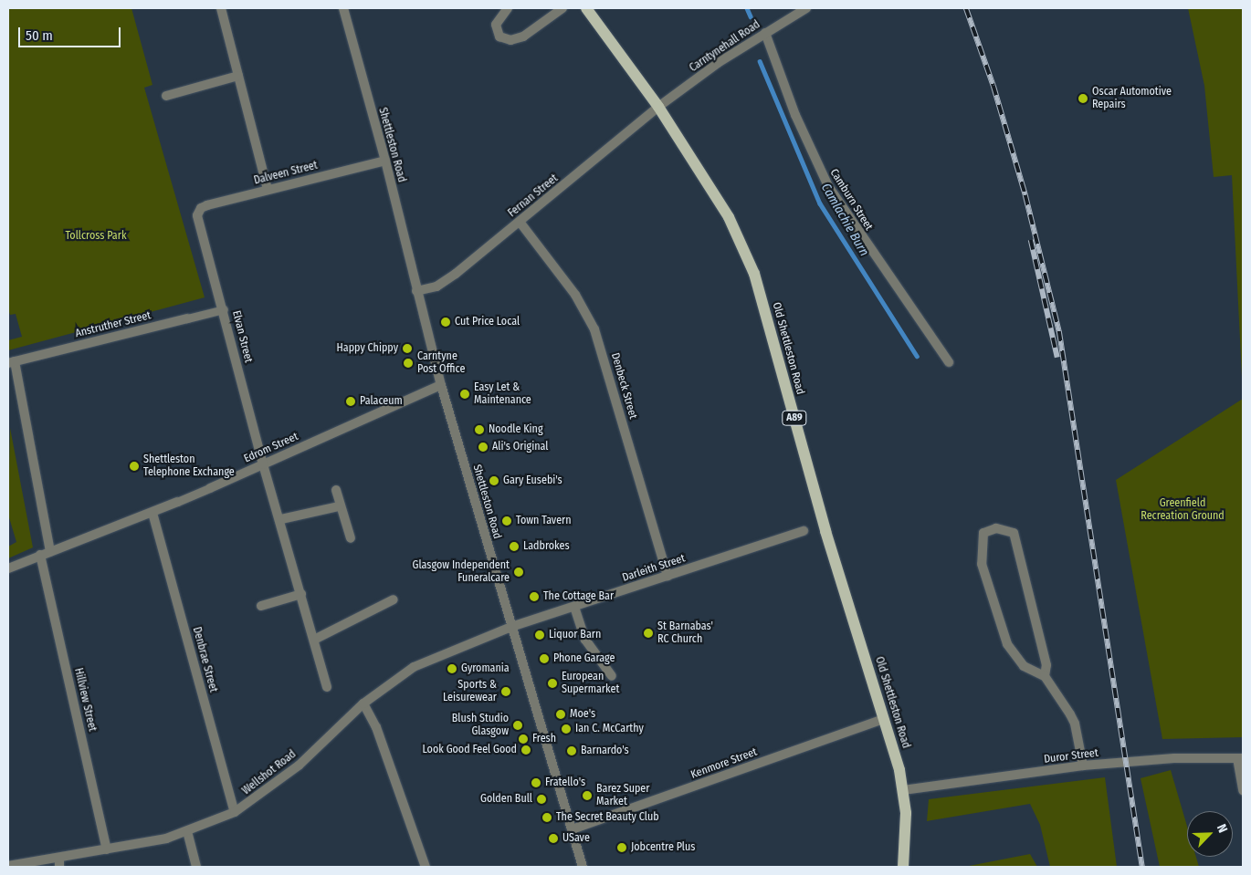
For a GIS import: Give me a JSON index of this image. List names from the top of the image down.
{
  "streets": {
    "main road": ["Old Shettleston Road", "A89"],
    "street": [
      "Carntynehall Road",
      "Shettleston Road",
      "Dalveen Street",
      "Fernan Street",
      "Camburn Street",
      "Anstruther Street",
      "Elvan Street",
      "Denbeck Street",
      "Edrom Street",
      "Darleith Street",
      "Denbrae Street",
      "Hillview Street",
      "Duror Street",
      "Kenmore Street",
      "Wellshot Road"
    ]
  },
  "crossings": [
    ["Carntynehall Road", "Fernan Street"],
    ["Carntynehall Road", "Camburn Street"],
    ["Carntynehall Road", "Old Shettleston Road"],
    ["Shettleston Road", "Dalveen Street"],
    ["Shettleston Road", "Fernan Street"],
    ["Shettleston Road", "Edrom Street"],
    ["Shettleston Road", "Darleith Street"],
    ["Shettleston Road", "Kenmore Street"],
    ["Shettleston Road", "Wellshot Road"],
    ["Dalveen Street", "Elvan Street"],
    ["Fernan Street", "Old Shettleston Road"],
    ["Fernan Street", "Denbeck Street"],
    ["Anstruther Street", "Elvan Street"],
    ["Elvan Street", "Edrom Street"],
    ["Old Shettleston Road", "Duror Street"],
    ["Old Shettleston Road", "Kenmore Street"],
    ["Denbeck Street", "Darleith Street"],
    ["Edrom Street", "Denbrae Street"],
    ["Edrom Street", "Hillview Street"],
    ["Darleith Street", "Wellshot Road"],
    ["Denbrae Street", "Wellshot Road"],
    ["Hillview Street", "Wellshot Road"]
  ],
  "water": ["Camlachie Burn"],
  "parks": ["Tollcross Park", "Greenfield Recreation Ground"],
  "places": [
    "Oscar Automotive Repairs",
    "Cut Price Local",
    "Happy Chippy",
    "Carntyne Post Office",
    "Easy Let & Maintenance",
    "Palaceum",
    "Noodle King",
    "Ali's Original",
    "Shettleston Telephone Exchange",
    "Gary Eusebi's",
    "Town Tavern",
    "Ladbrokes",
    "Glasgow Independent Funeralcare",
    "The Cottage Bar",
    "St Barnabas' RC Church",
    "Liquor Barn",
    "Phone Garage",
    "Gyromania",
    "European Supermarket",
    "Sports & Leisurewear",
    "Moe's",
    "Blush Studio Glasgow",
    "Ian C. McCarthy",
    "Fresh",
    "Look Good Feel Good",
    "Barnardo's",
    "Fratello's",
    "Barez Super Market",
    "Golden Bull",
    "The Secret Beauty Club",
    "USave",
    "Jobcentre Plus"
  ],
  "scale_bar": "50 m",
  "north": "top right"
}
